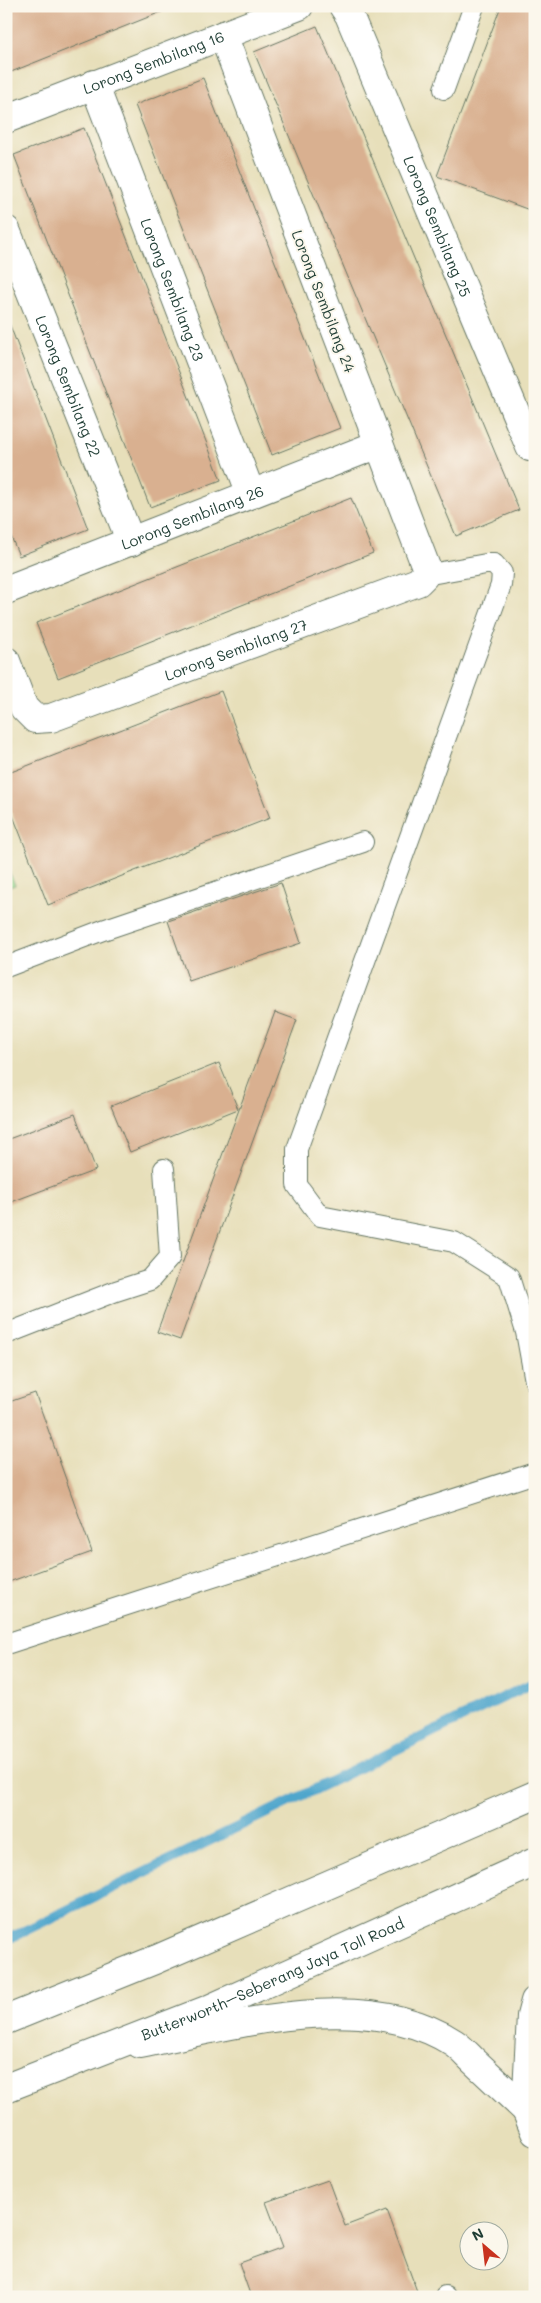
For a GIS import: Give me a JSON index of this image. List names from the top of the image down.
{
  "streets": {
    "main road": [
      "Lorong Sembilang 16",
      "Lorong Sembilang 25",
      "Lorong Sembilang 23",
      "Lorong Sembilang 24",
      "Lorong Sembilang 22",
      "Lorong Sembilang 26",
      "Lorong Sembilang 27",
      "Butterworth–Seberang Jaya Toll Road"
    ]
  },
  "crossings": [
    ["Lorong Sembilang 16", "Lorong Sembilang 23"],
    ["Lorong Sembilang 16", "Lorong Sembilang 24"],
    ["Lorong Sembilang 23", "Lorong Sembilang 26"],
    ["Lorong Sembilang 24", "Lorong Sembilang 26"],
    ["Lorong Sembilang 24", "Lorong Sembilang 27"],
    ["Lorong Sembilang 22", "Lorong Sembilang 26"]
  ],
  "north": "top left"
}
